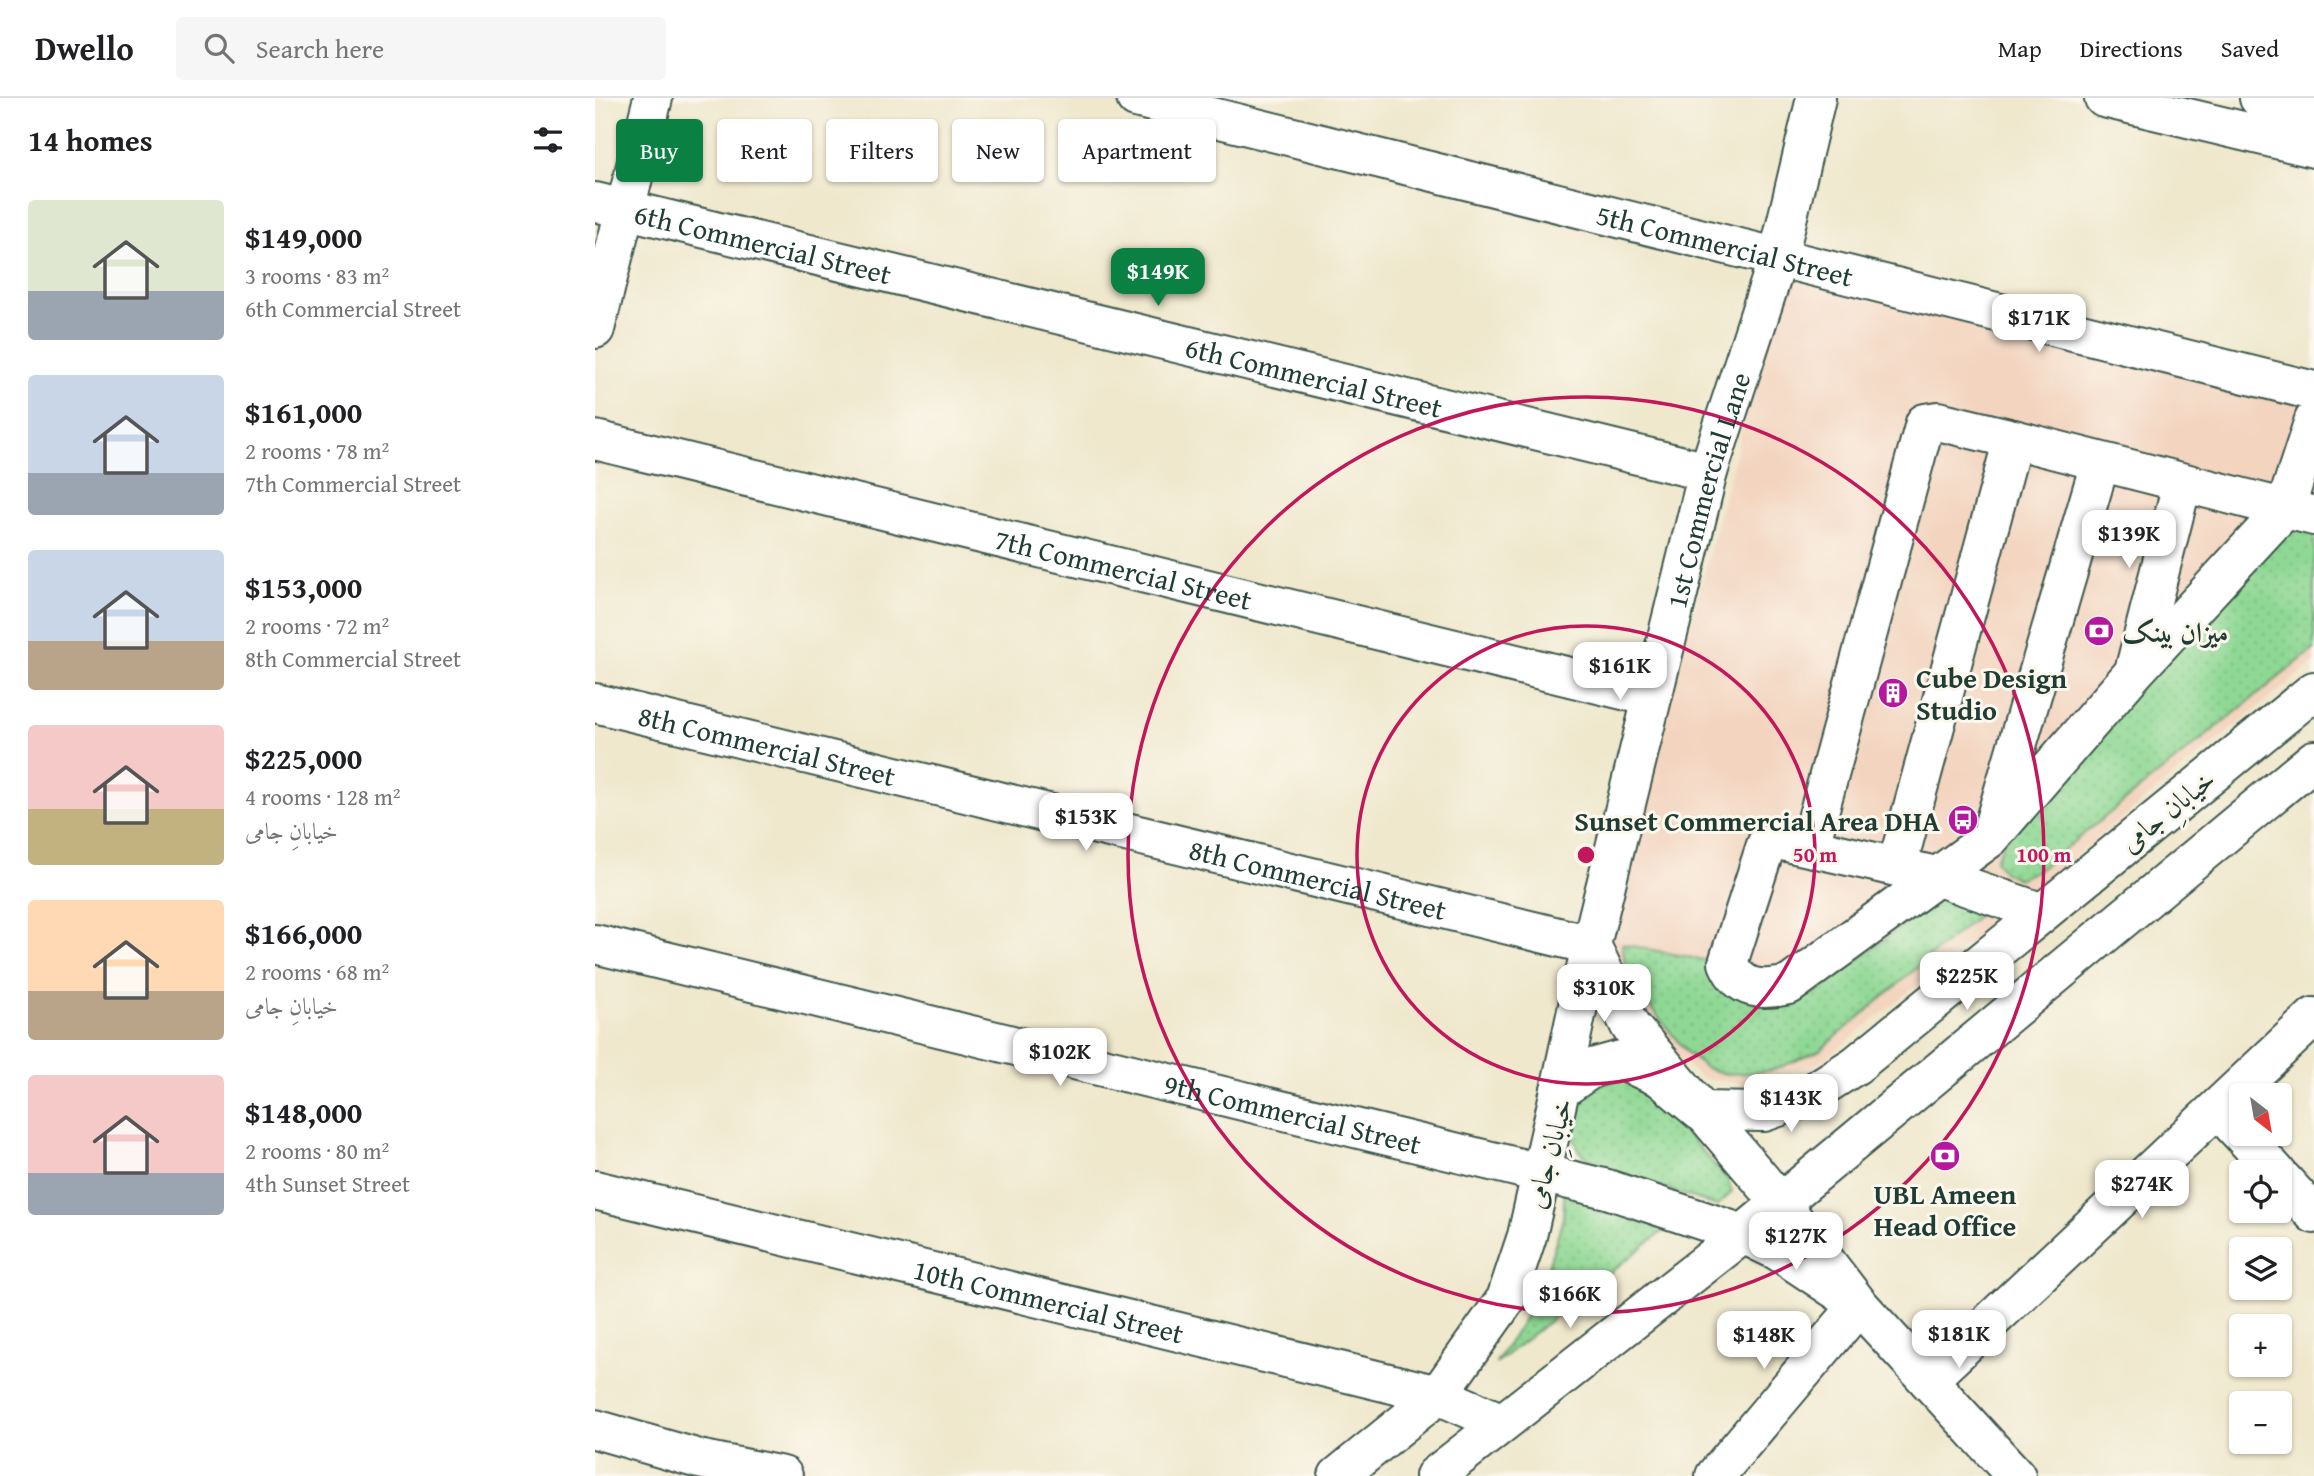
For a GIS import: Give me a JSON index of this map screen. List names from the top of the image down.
{
  "streets": {
    "street": [
      "6th Commercial Street",
      "5th Commercial Street",
      "1st Commercial Lane",
      "7th Commercial Street",
      "8th Commercial Street",
      "خیابانِ جامی",
      "9th Commercial Street",
      "10th Commercial Street"
    ]
  },
  "crossings": [
    ["6th Commercial Street", "1st Commercial Lane"],
    ["5th Commercial Street", "1st Commercial Lane"],
    ["1st Commercial Lane", "7th Commercial Street"],
    ["1st Commercial Lane", "8th Commercial Street"],
    ["1st Commercial Lane", "خیابانِ جامی"],
    ["خیابانِ جامی", "9th Commercial Street"],
    ["خیابانِ جامی", "10th Commercial Street"]
  ],
  "places": {
    "bank": ["میزان بینک", "UBL Ameen Head Office"],
    "building": ["Cube Design Studio"],
    "bus stop": ["Sunset Commercial Area DHA"]
  },
  "north": "bottom right",
  "page": {
    "header": "Dwello",
    "search": "Search here",
    "nav": ["Map", "Directions", "Saved"],
    "heading": "14 homes",
    "chip": [
      "Buy",
      "Rent",
      "Filters",
      "New",
      "Apartment"
    ],
    "list": [
      {
        "name": "$149,000",
        "note": "3 rooms · 83 m² · 6th Commercial Street"
      },
      {
        "name": "$161,000",
        "note": "2 rooms · 78 m² · 7th Commercial Street"
      },
      {
        "name": "$153,000",
        "note": "2 rooms · 72 m² · 8th Commercial Street"
      },
      {
        "name": "$225,000",
        "note": "4 rooms · 128 m² · خیابانِ جامی"
      },
      {
        "name": "$166,000",
        "note": "2 rooms · 68 m² · خیابانِ جامی"
      },
      {
        "name": "$148,000",
        "note": "2 rooms · 80 m² · 4th Sunset Street"
      }
    ],
    "price": [
      "$149K",
      "$171K",
      "$139K",
      "$161K",
      "$153K",
      "$225K",
      "$310K",
      "$102K",
      "$143K",
      "$274K",
      "$127K",
      "$166K",
      "$181K",
      "$148K"
    ],
    "map_buttons": ["+", "−"]
  },
  "rings": ["50 m", "100 m"]
}
